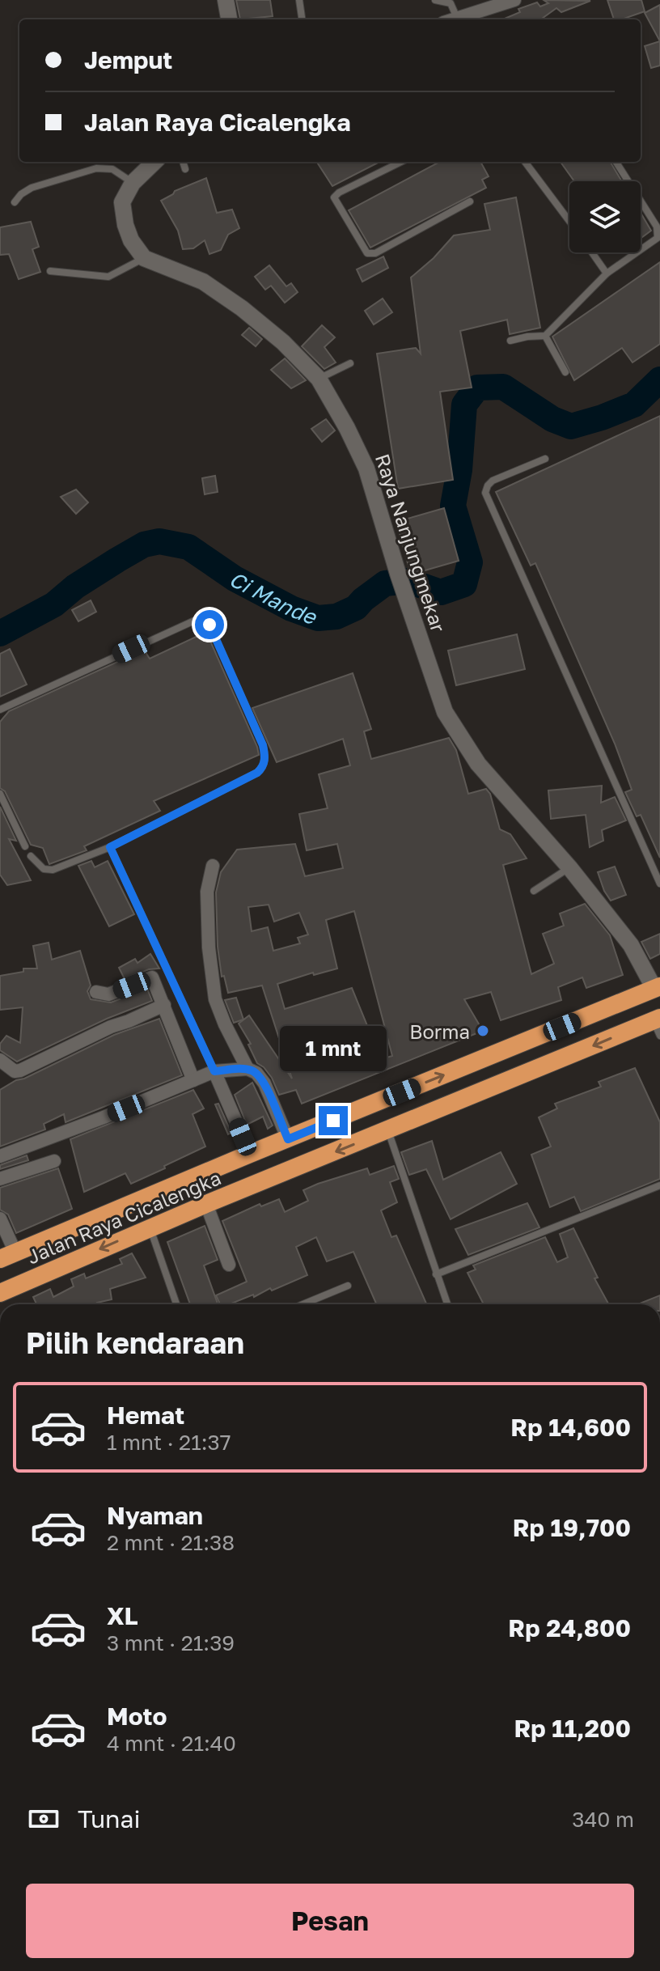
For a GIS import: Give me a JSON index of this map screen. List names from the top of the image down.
{
  "streets": {
    "highway": ["Jalan Raya Cicalengka"],
    "street": ["Raya Nanjungmekar"]
  },
  "crossings": [
    ["Raya Nanjungmekar", "Jalan Raya Cicalengka"]
  ],
  "water": ["Ci Mande"],
  "places": ["Borma"],
  "page": {
    "banner": ["Jemput", "Jalan Raya Cicalengka"],
    "bubble": "1 mnt",
    "heading": "Pilih kendaraan",
    "list": [
      {
        "name": "Hemat",
        "note": "1 mnt · 21:37",
        "value": "Rp 14,600"
      },
      {
        "name": "Nyaman",
        "note": "2 mnt · 21:38",
        "value": "Rp 19,700"
      },
      {
        "name": "XL",
        "note": "3 mnt · 21:39",
        "value": "Rp 24,800"
      },
      {
        "name": "Moto",
        "note": "4 mnt · 21:40",
        "value": "Rp 11,200"
      }
    ],
    "pay": ["Tunai", "340 m"],
    "buttons": "Pesan"
  }
}
